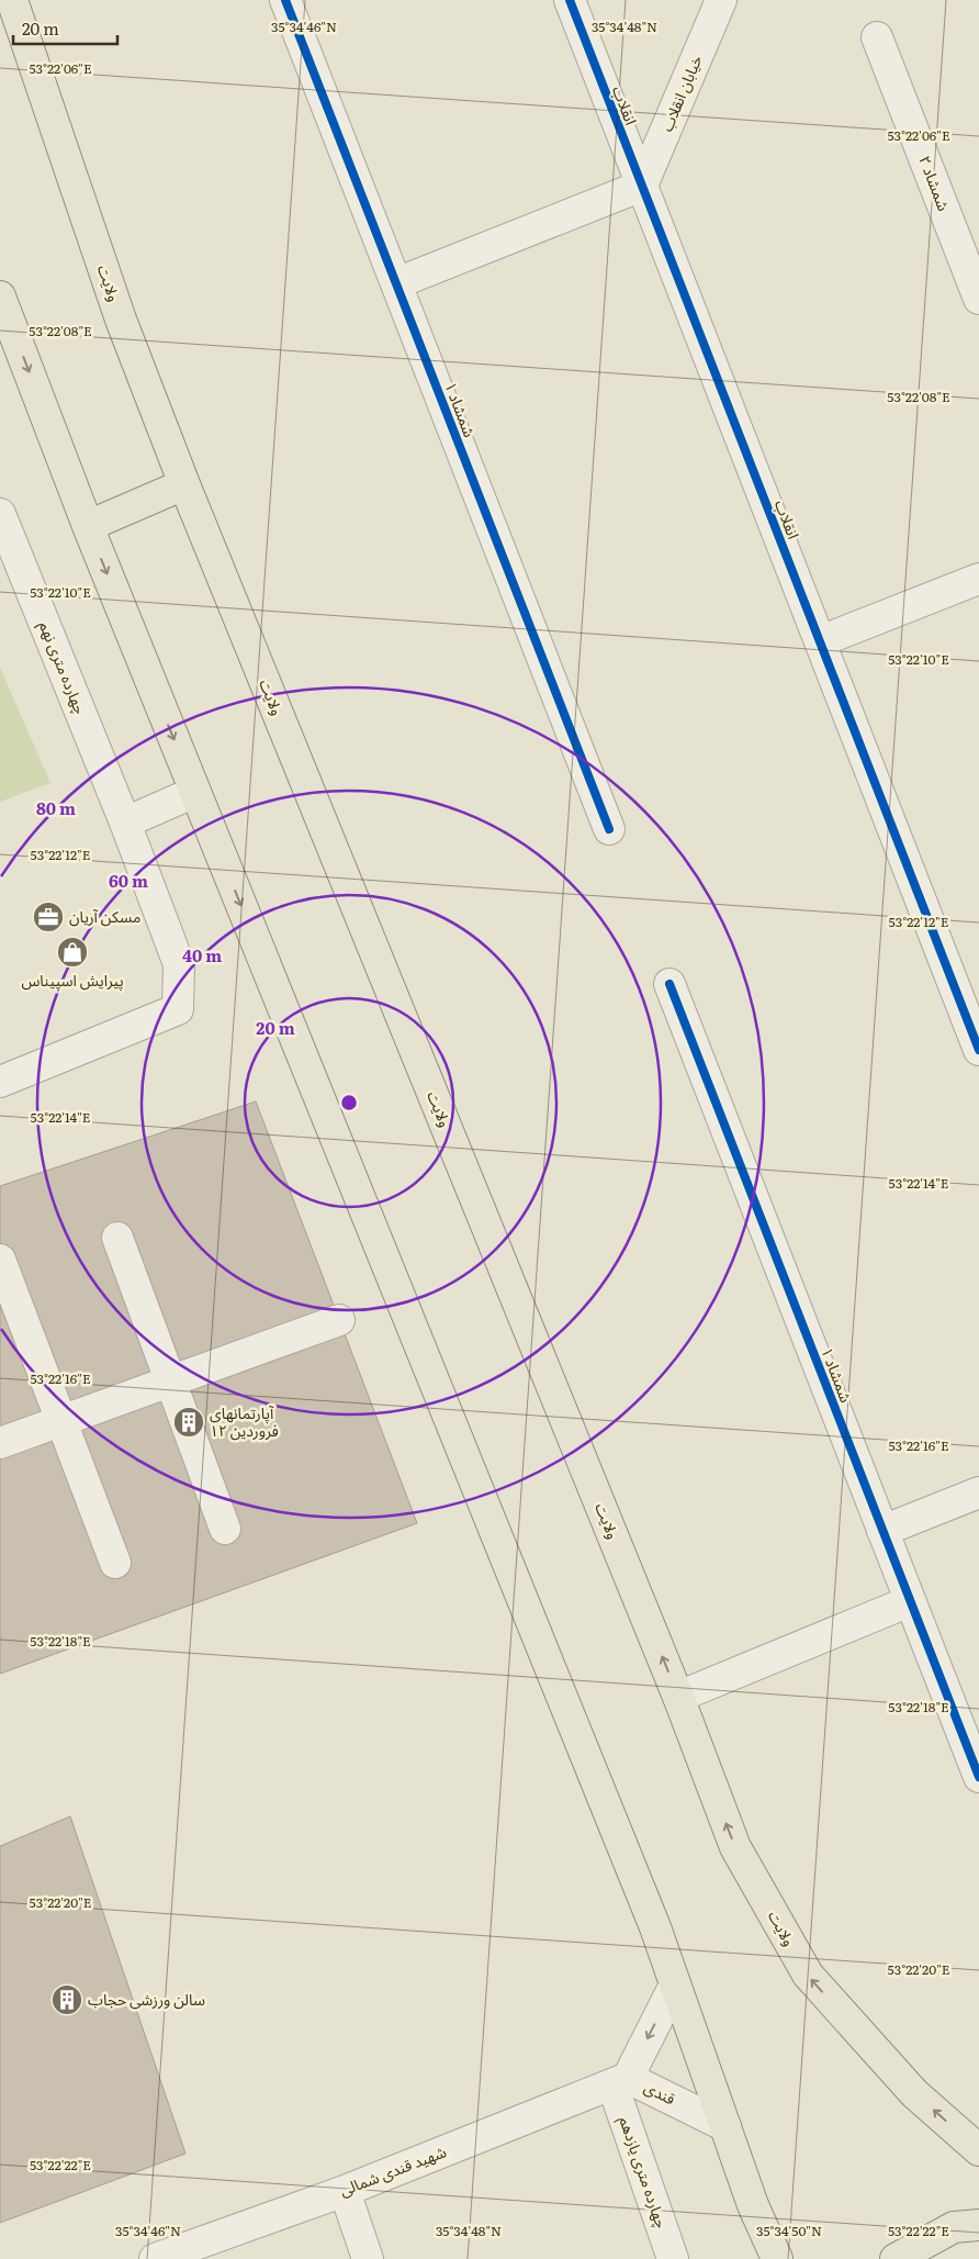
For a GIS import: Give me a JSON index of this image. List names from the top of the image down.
{
  "streets": {
    "main road": ["ولایت"],
    "street": [
      "خیابان انقلاب",
      "انقلاب",
      "شمشاد ۲",
      "شمشاد ۱",
      "چهارده متری نهم",
      "قندی",
      "شهید قندی شمالی",
      "چهارده متری یازدهم"
    ]
  },
  "crossings": [
    ["خیابان انقلاب", "انقلاب"],
    ["قندی", "شهید قندی شمالی"],
    ["قندی", "چهارده متری یازدهم"],
    ["شهید قندی شمالی", "چهارده متری یازدهم"]
  ],
  "one_way": ["قندی"],
  "places": {
    "office": ["مسکن آریان"],
    "shop": ["پیرایش اسپیناس"],
    "building": ["آپارتمانهای ۱۲ فروردین", "سالن ورزشی حجاب"]
  },
  "scale_bar": "20 m",
  "coordinates": [
    "35°34'46\"N",
    "35°34'48\"N",
    "53°22'06\"E",
    "53°22'08\"E",
    "53°22'10\"E",
    "53°22'12\"E",
    "53°22'14\"E",
    "53°22'16\"E",
    "53°22'18\"E",
    "53°22'20\"E",
    "53°22'22\"E",
    "35°34'50\"N"
  ],
  "rings": [
    "80 m",
    "60 m",
    "40 m",
    "20 m"
  ]
}
